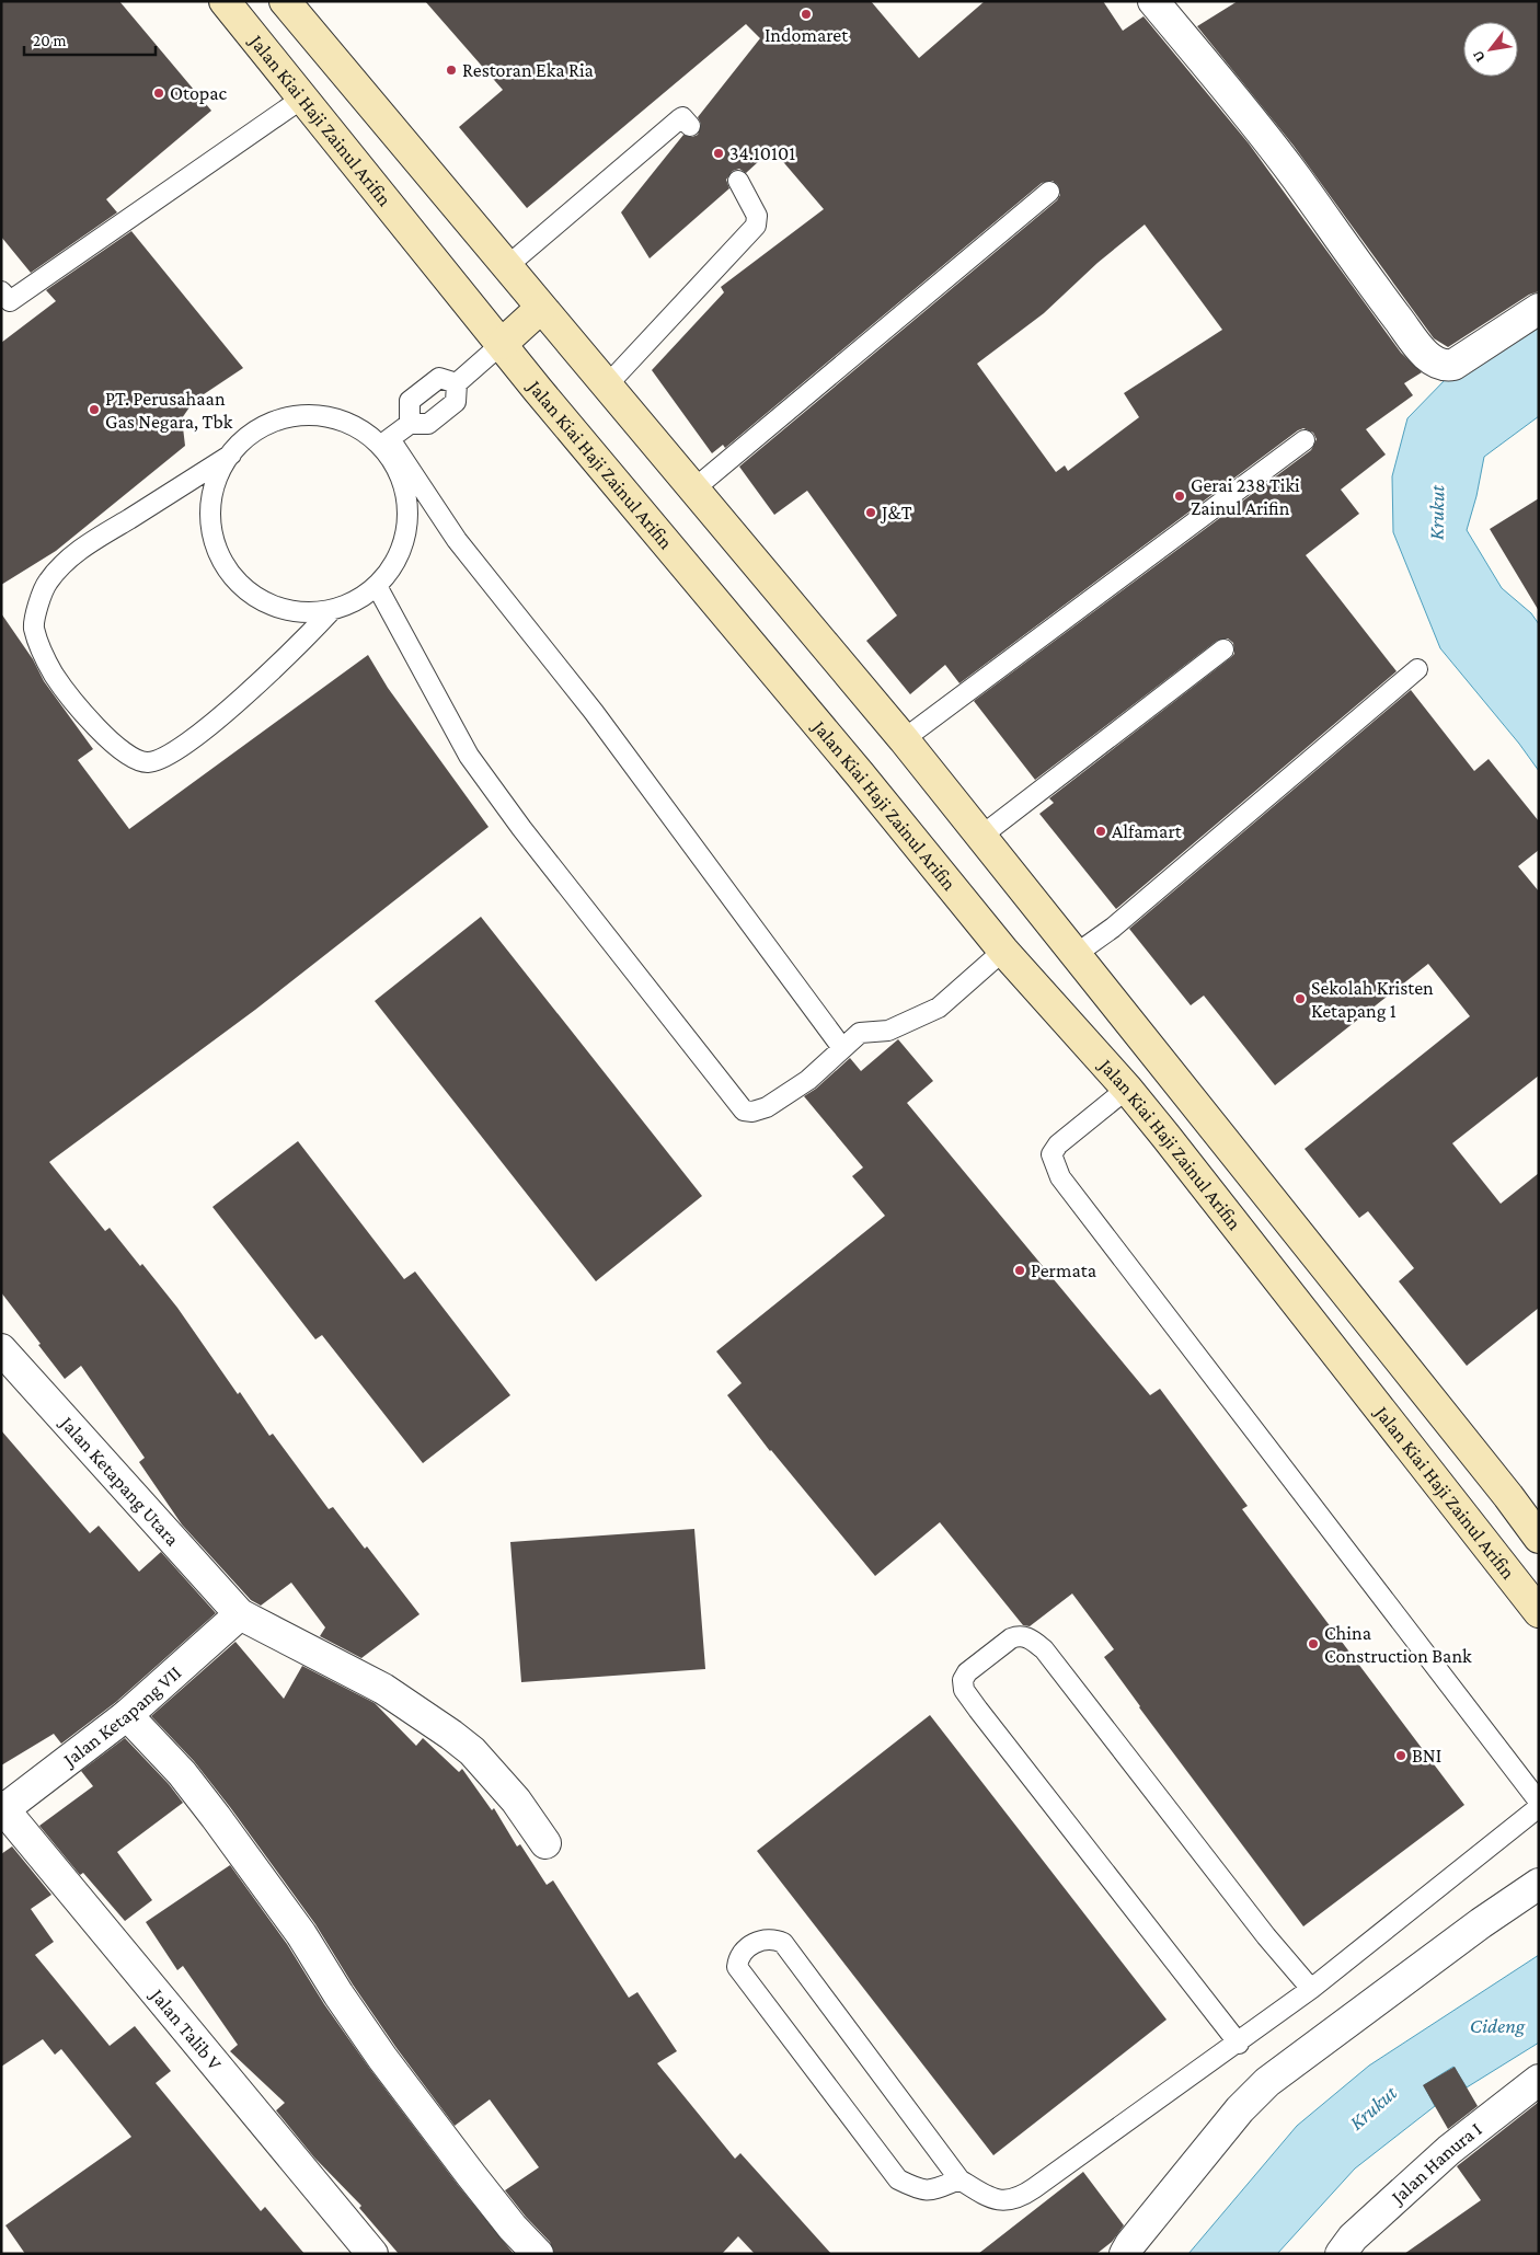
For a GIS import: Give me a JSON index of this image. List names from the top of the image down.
{
  "streets": {
    "main road": ["Jalan Kiai Haji Zainul Arifin"],
    "street": [
      "Jalan Ketapang Utara",
      "Jalan Ketapang VII",
      "Jalan Talib V",
      "Jalan Hanura I"
    ]
  },
  "crossings": [
    ["Jalan Ketapang Utara", "Jalan Ketapang VII"],
    ["Jalan Ketapang VII", "Jalan Talib V"]
  ],
  "water": ["Krukut", "Cideng"],
  "places": [
    "Indomaret",
    "Restoran Eka Ria",
    "Otopac",
    "34.10101",
    "PT. Perusahaan Gas Negara, Tbk",
    "Gerai 238 Tiki Zainul Arifin",
    "J&T",
    "Alfamart",
    "Sekolah Kristen Ketapang 1",
    "Permata",
    "China Construction Bank",
    "BNI"
  ],
  "scale_bar": "20 m",
  "north": "bottom left"
}
